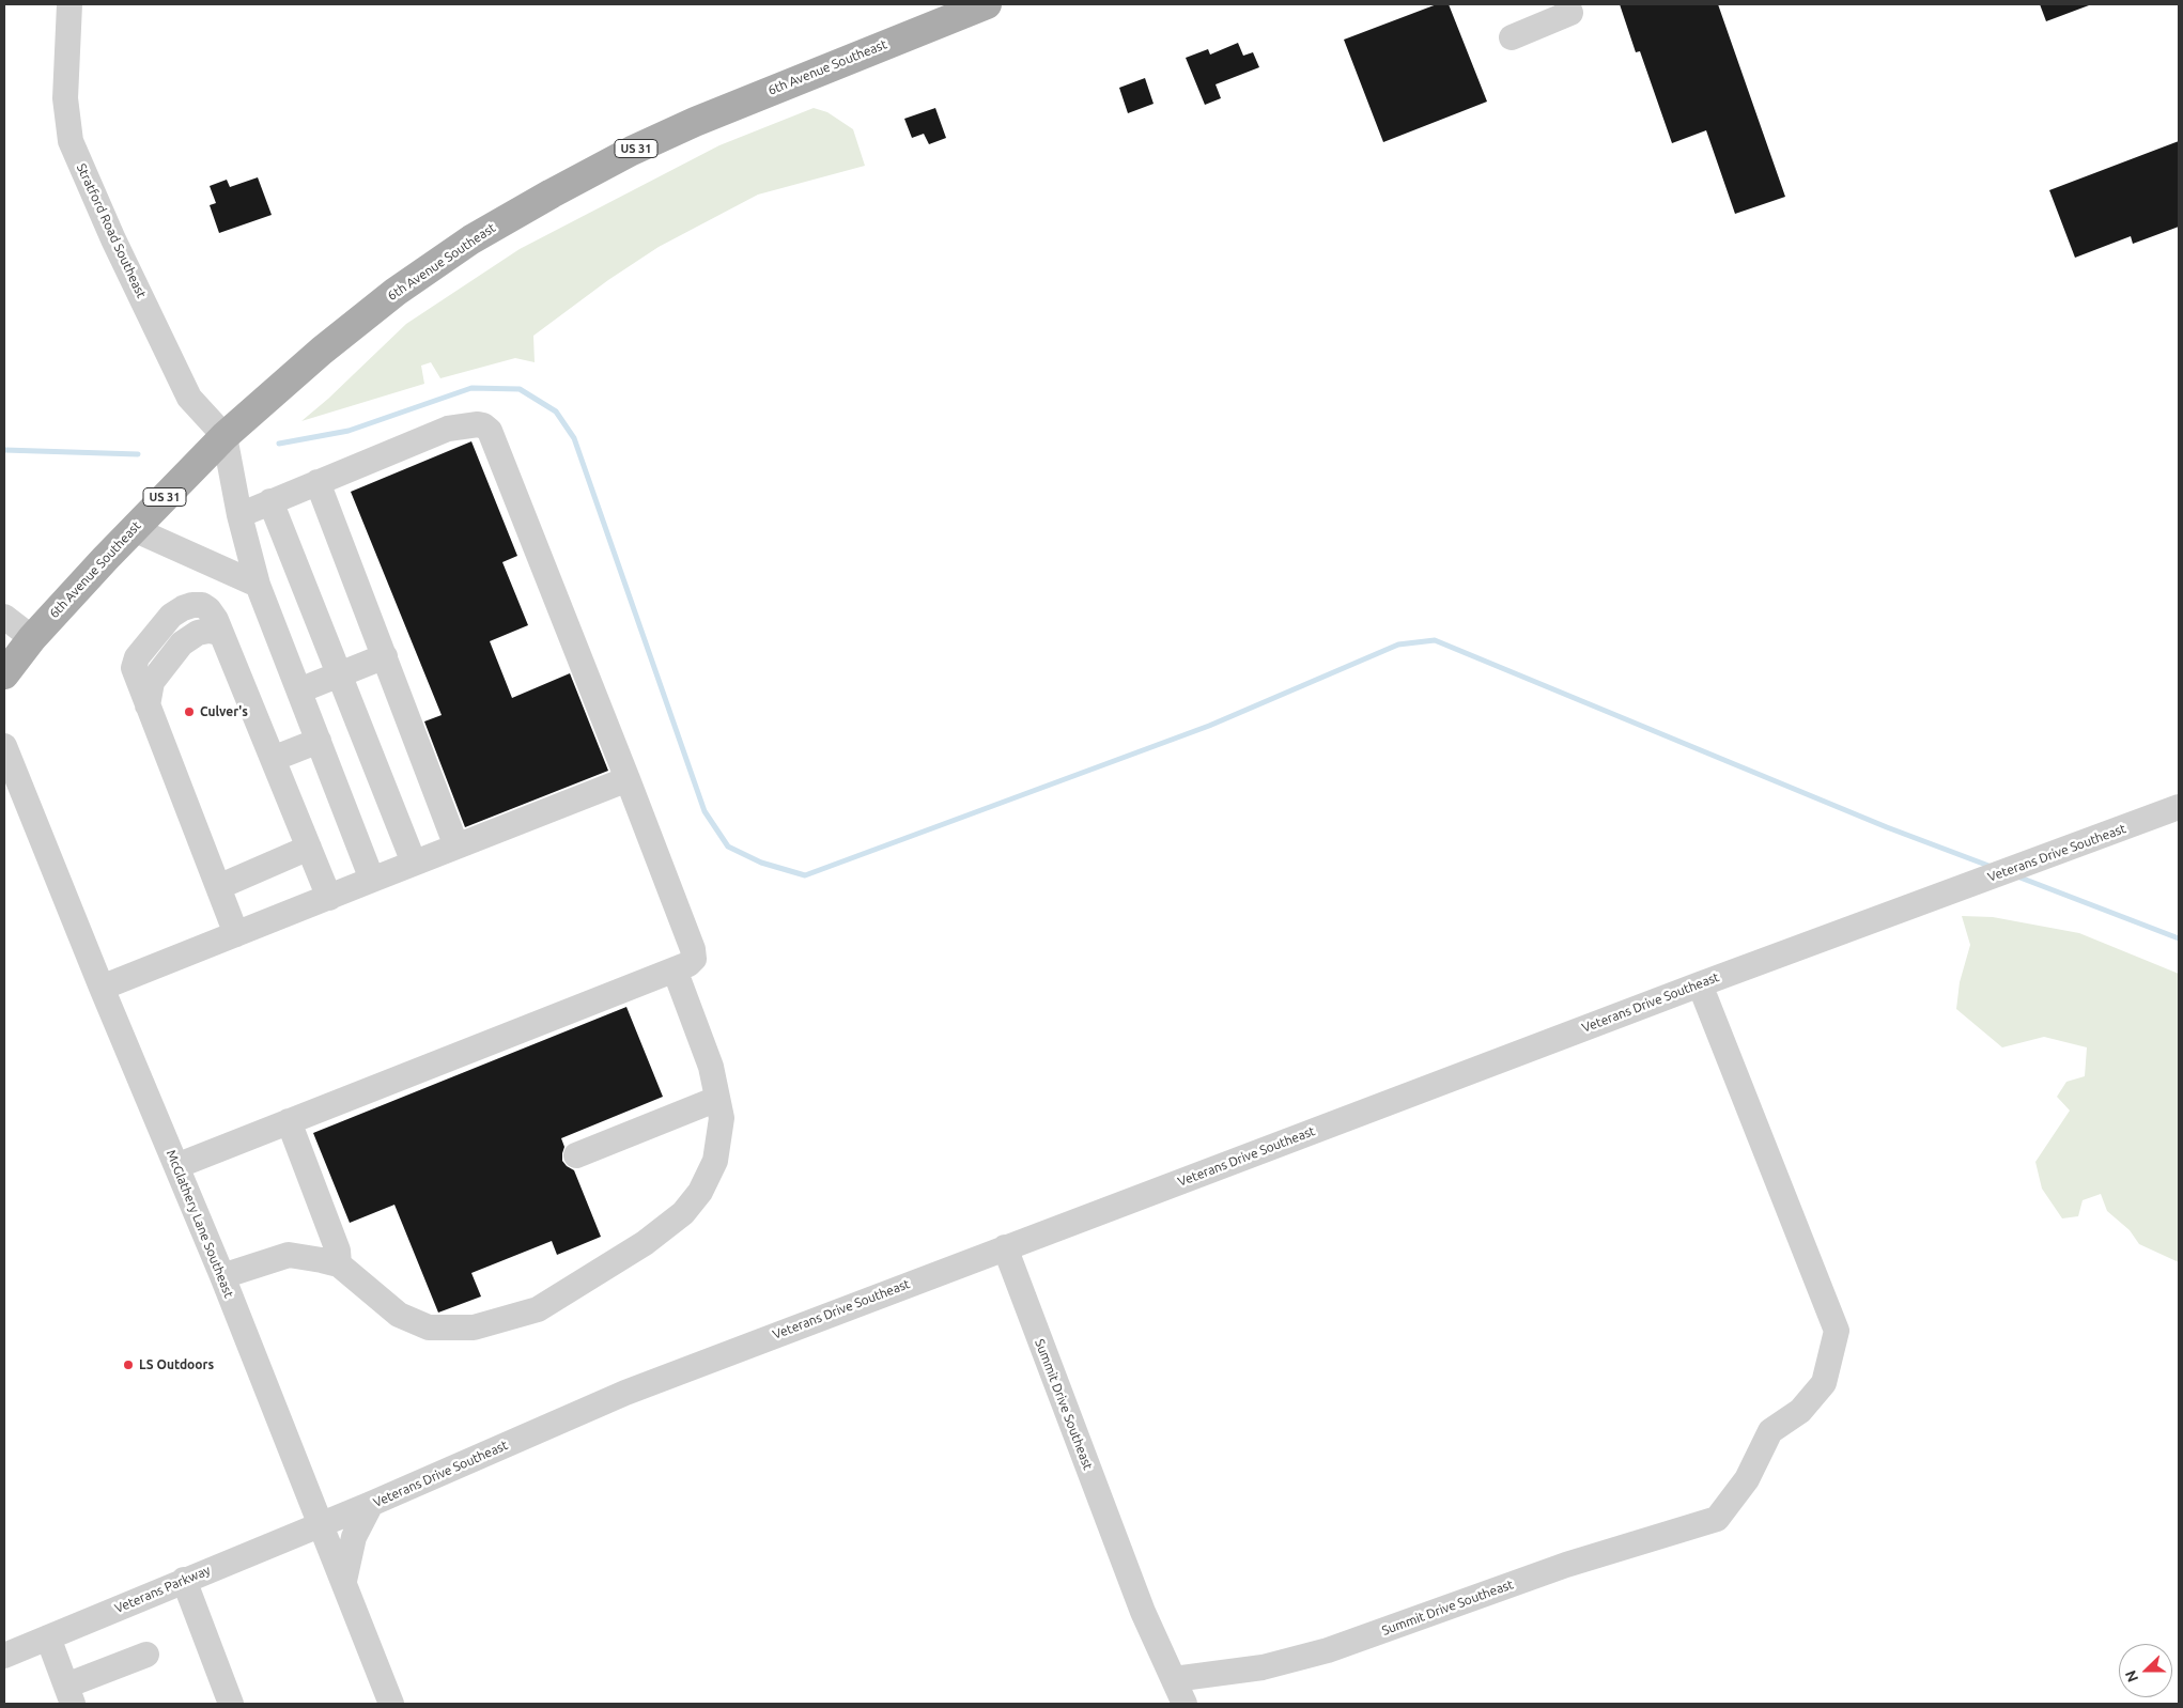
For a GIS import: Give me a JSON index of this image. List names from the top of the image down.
{
  "streets": {
    "main road": ["6th Avenue Southeast", "US 31"],
    "street": [
      "Stratford Road Southeast",
      "Veterans Drive Southeast",
      "McGlathery Lane Southeast",
      "Summit Drive Southeast",
      "Veterans Parkway"
    ]
  },
  "crossings": [
    ["6th Avenue Southeast", "Stratford Road Southeast"],
    ["Veterans Drive Southeast", "McGlathery Lane Southeast"],
    ["Veterans Drive Southeast", "Summit Drive Southeast"],
    ["Veterans Drive Southeast", "Veterans Parkway"],
    ["McGlathery Lane Southeast", "Veterans Parkway"]
  ],
  "places": ["Culver's", "LS Outdoors"],
  "north": "left"
}
